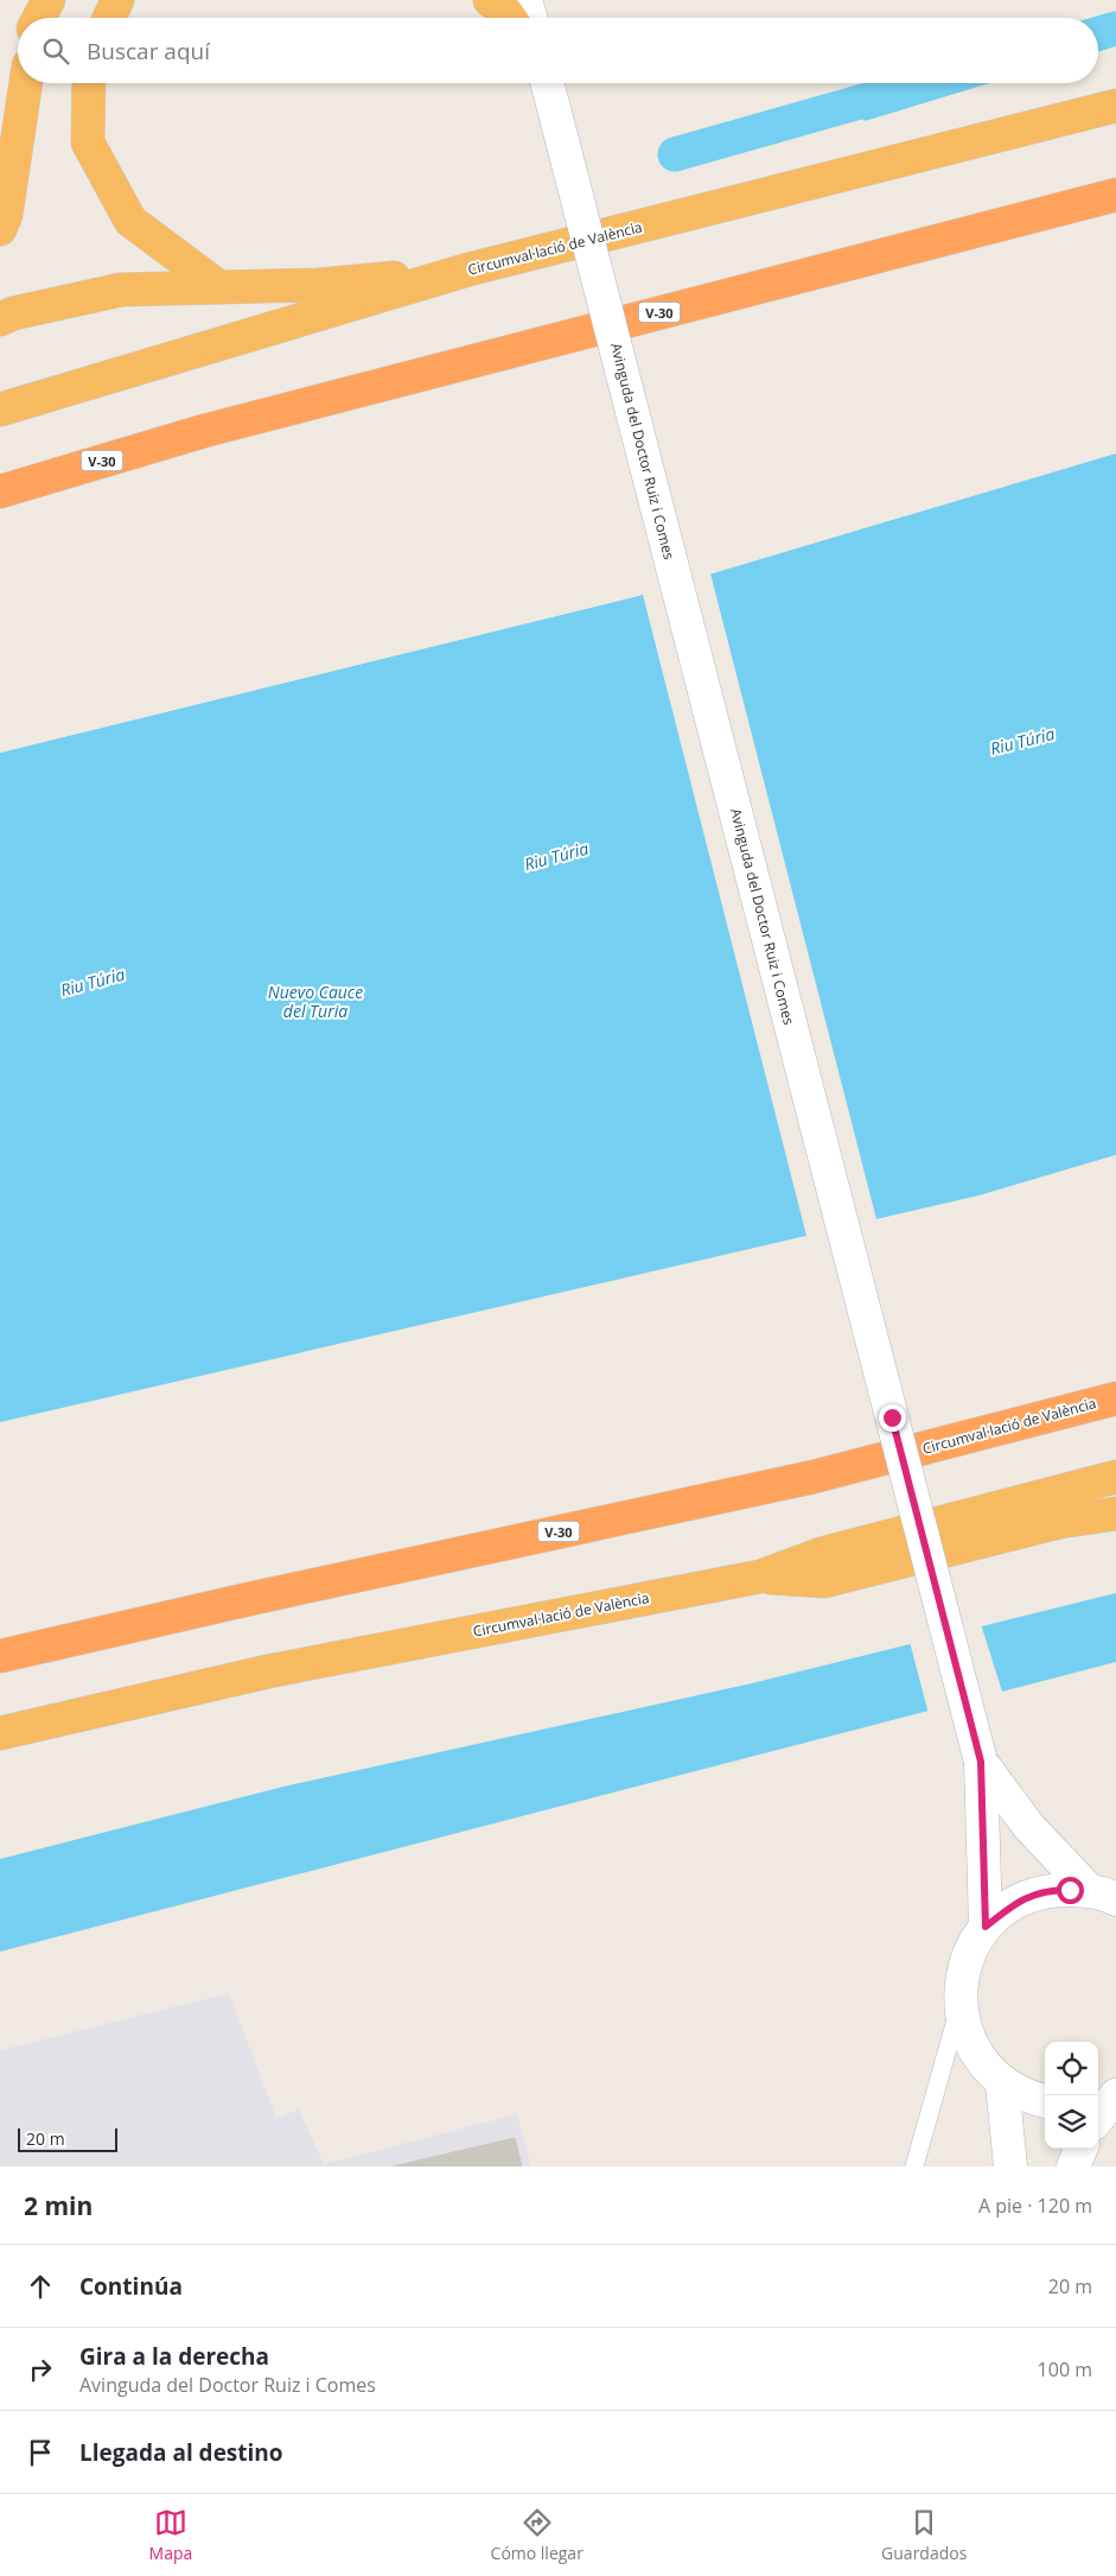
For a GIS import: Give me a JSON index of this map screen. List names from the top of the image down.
{
  "streets": {
    "highway": ["Circumval·lació de València", "V-30"],
    "street": ["Avinguda del Doctor Ruiz i Comes"]
  },
  "water": ["Riu Túria", "Nuevo Cauce del Turia"],
  "scale_bar": "20 m",
  "page": {
    "search": "Buscar aquí",
    "scale": "20 m",
    "heading": ["2 min", "A pie · 120 m"],
    "list": [
      ["Continúa", "20 m"],
      ["Gira a la derecha", "Avinguda del Doctor Ruiz i Comes", "100 m"],
      "Llegada al destino"
    ],
    "nav": ["Mapa", "Cómo llegar", "Guardados"]
  }
}
